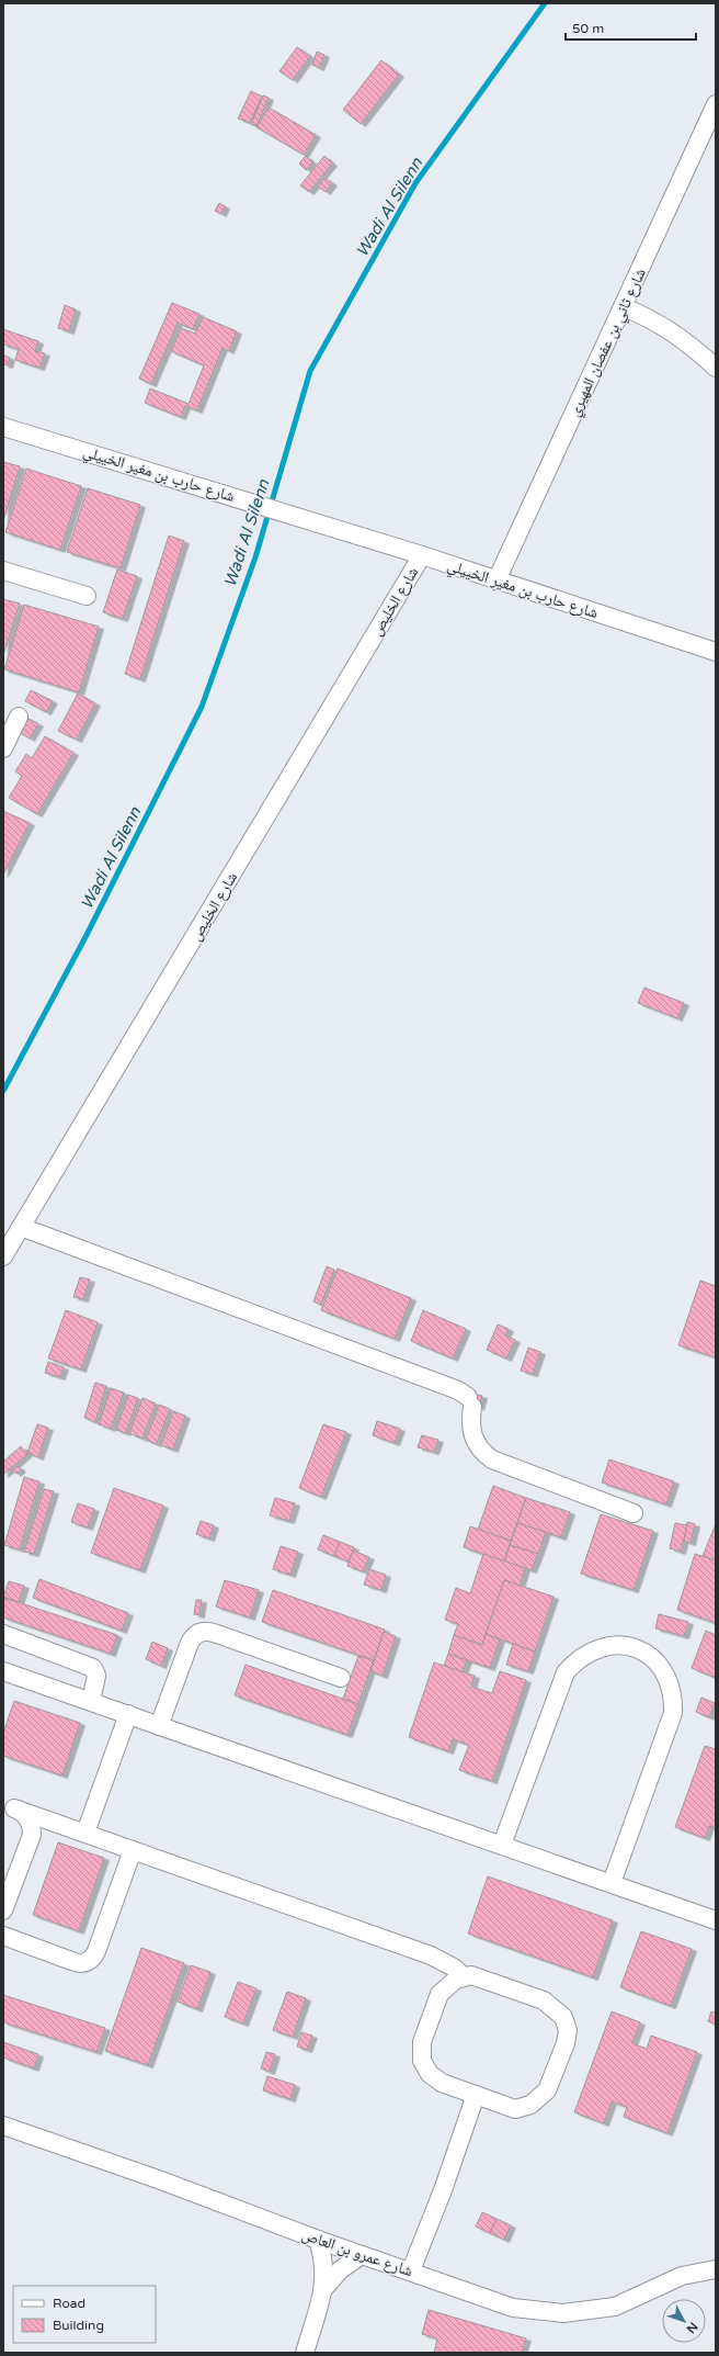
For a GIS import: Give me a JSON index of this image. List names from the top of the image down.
{
  "streets": {
    "street": [
      "شارع ثاني بن عفصان المهيري",
      "شارع حارب بن مغير الخييلي",
      "شارع الخليص",
      "شارع عمرو بن العاص"
    ]
  },
  "crossings": [
    ["شارع ثاني بن عفصان المهيري", "شارع حارب بن مغير الخييلي"],
    ["شارع حارب بن مغير الخييلي", "شارع الخليص"]
  ],
  "water": ["Wadi Al Silenn"],
  "legend": ["Road", "Building"],
  "scale_bar": "50 m",
  "north": "bottom right"
}
